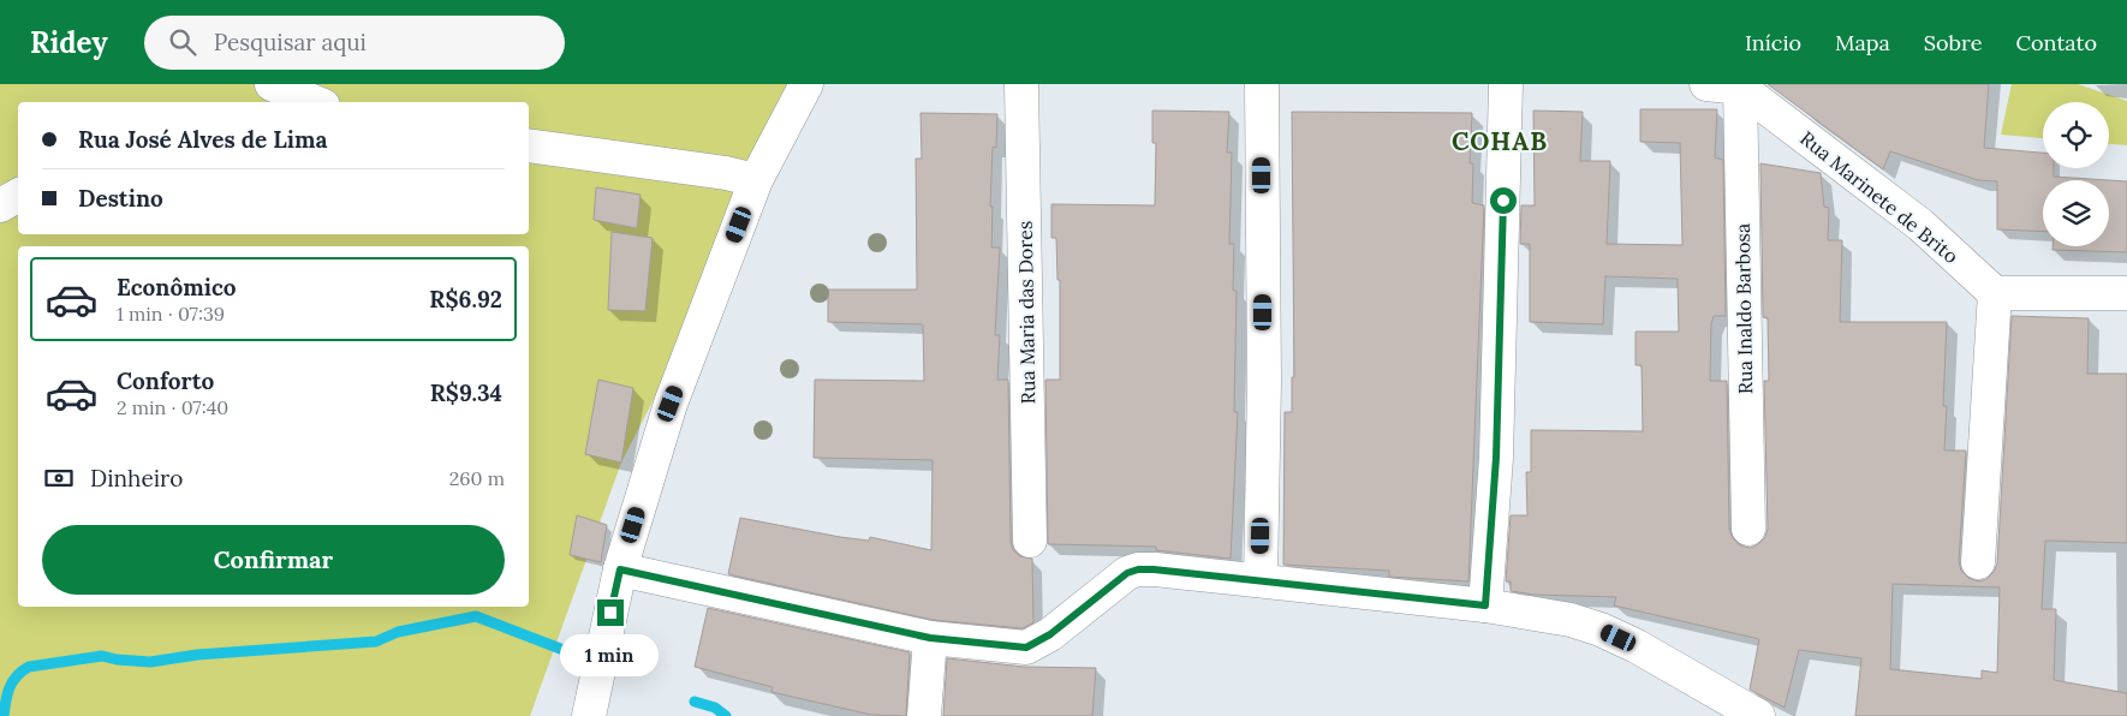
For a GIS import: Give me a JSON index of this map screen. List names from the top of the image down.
{
  "streets": {
    "street": ["Rua Marinete de Brito", "Rua Inaldo Barbosa", "Rua Maria das Dores"]
  },
  "crossings": [
    ["Rua Marinete de Brito", "Rua Inaldo Barbosa"]
  ],
  "districts": ["COHAB"],
  "page": {
    "header": "Ridey",
    "search": "Pesquisar aqui",
    "nav": [
      "Início",
      "Mapa",
      "Sobre",
      "Contato"
    ],
    "banner": ["Rua José Alves de Lima", "Destino"],
    "list": [
      {
        "name": "Econômico",
        "note": "1 min · 07:39",
        "value": "R$6.92"
      },
      {
        "name": "Conforto",
        "note": "2 min · 07:40",
        "value": "R$9.34"
      }
    ],
    "pay": ["Dinheiro", "260 m"],
    "buttons": "Confirmar",
    "bubble": "1 min"
  }
}
